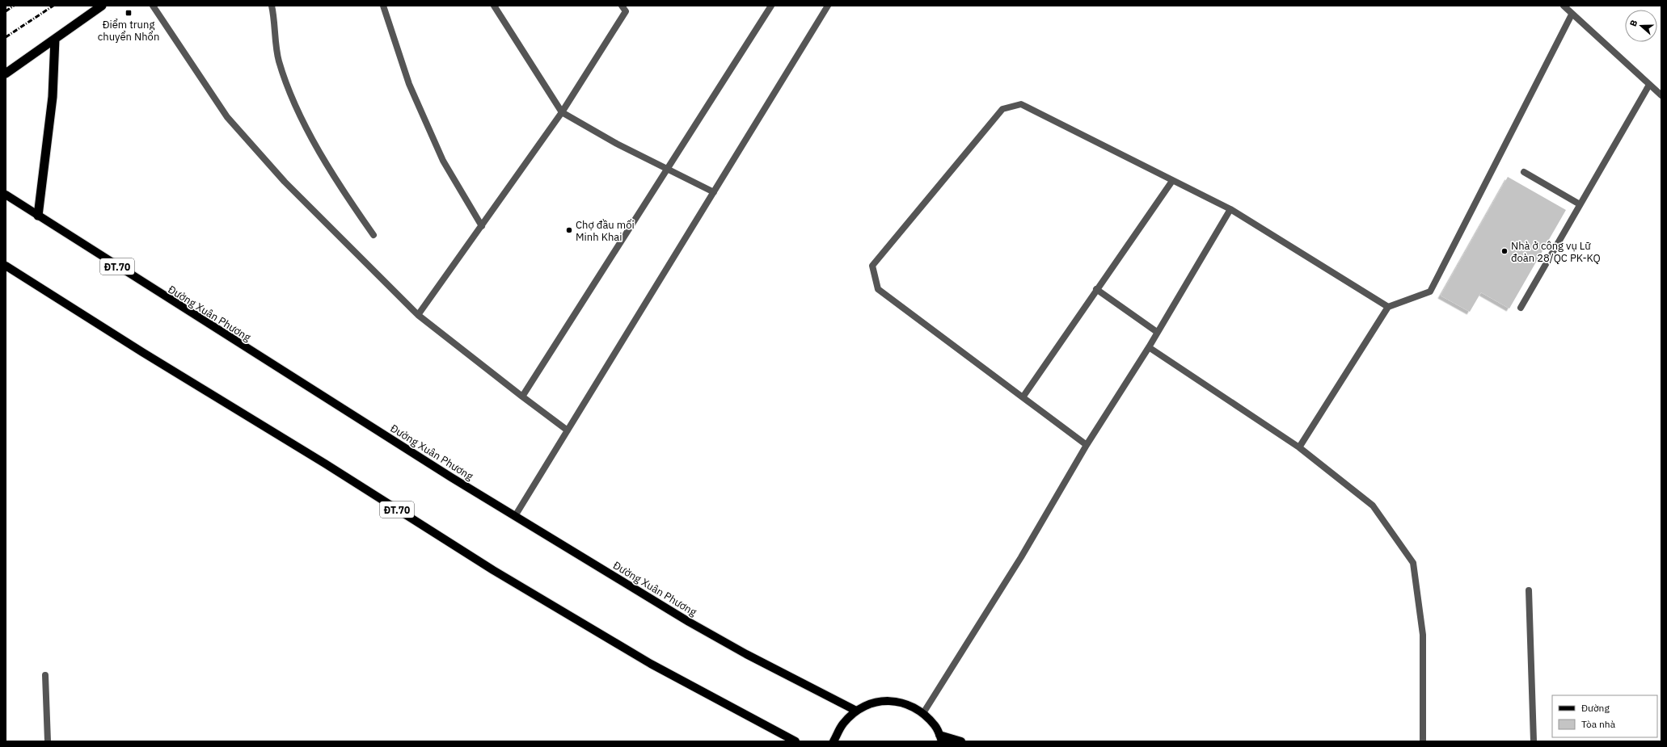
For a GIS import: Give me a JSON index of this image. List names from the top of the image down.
{
  "streets": {
    "main road": ["ĐT.70", "Đường Xuân Phương"]
  },
  "places": {
    "transit": ["Điểm trung chuyển Nhổn"],
    "other": ["Chợ đầu mối Minh Khai", "Nhà ở công vụ Lữ đoàn 28/QC PK-KQ"]
  },
  "legend": ["Đường", "Tòa nhà"],
  "north": "left"
}
